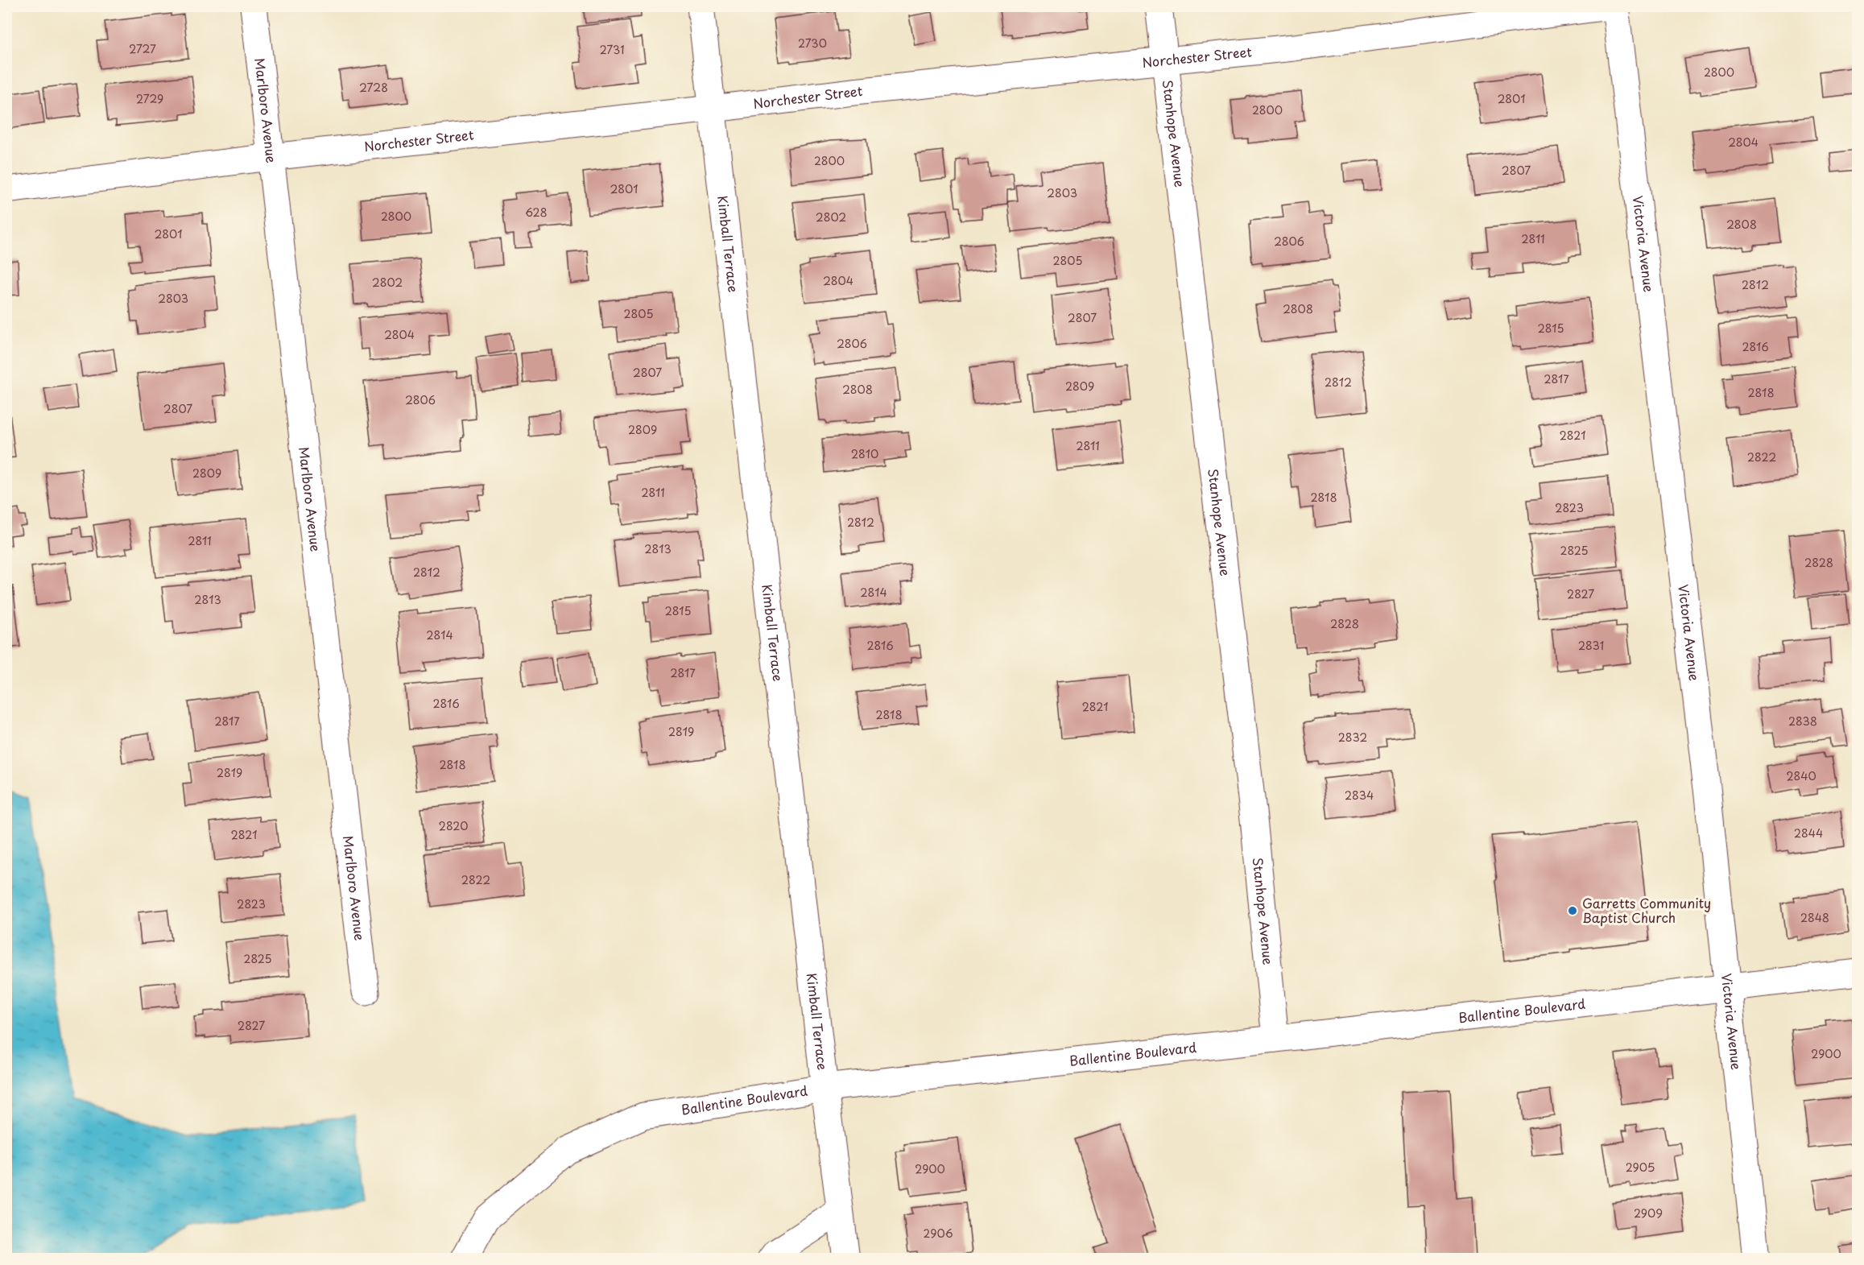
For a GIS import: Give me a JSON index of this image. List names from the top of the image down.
{
  "streets": {
    "street": [
      "Norchester Street",
      "Marlboro Avenue",
      "Stanhope Avenue",
      "Victoria Avenue",
      "Kimball Terrace",
      "Ballentine Boulevard"
    ]
  },
  "crossings": [
    ["Norchester Street", "Marlboro Avenue"],
    ["Norchester Street", "Stanhope Avenue"],
    ["Norchester Street", "Kimball Terrace"],
    ["Stanhope Avenue", "Ballentine Boulevard"],
    ["Victoria Avenue", "Ballentine Boulevard"],
    ["Kimball Terrace", "Ballentine Boulevard"]
  ],
  "places": ["Garretts Community Baptist Church"],
  "house_numbers": [
    "2730",
    "2727",
    "2731",
    "2800",
    "2728",
    "2729",
    "2801",
    "2800",
    "2804",
    "2800",
    "2807",
    "2801",
    "2803",
    "628",
    "2800",
    "2802",
    "2808",
    "2801",
    "2811",
    "2806",
    "2805",
    "2804",
    "2802",
    "2812",
    "2803",
    "2808",
    "2805",
    "2807",
    "2815",
    "2804",
    "2806",
    "2816",
    "2807",
    "2817",
    "2812",
    "2809",
    "2808",
    "2818",
    "2806",
    "2807",
    "2809",
    "2821",
    "2811",
    "2810",
    "2822",
    "2809",
    "2811",
    "2818",
    "2823",
    "2812",
    "2811",
    "2813",
    "2825",
    "2828",
    "2812",
    "2814",
    "2827",
    "2813",
    "2815",
    "2828",
    "2814",
    "2816",
    "2831",
    "2817",
    "2816",
    "2821",
    "2818",
    "2817",
    "2838",
    "2819",
    "2832",
    "2818",
    "2819",
    "2840",
    "2834",
    "2820",
    "2844",
    "2821",
    "2822",
    "2823",
    "2848",
    "2825",
    "2827",
    "2900",
    "2905",
    "2900",
    "2909",
    "2906"
  ]
}
